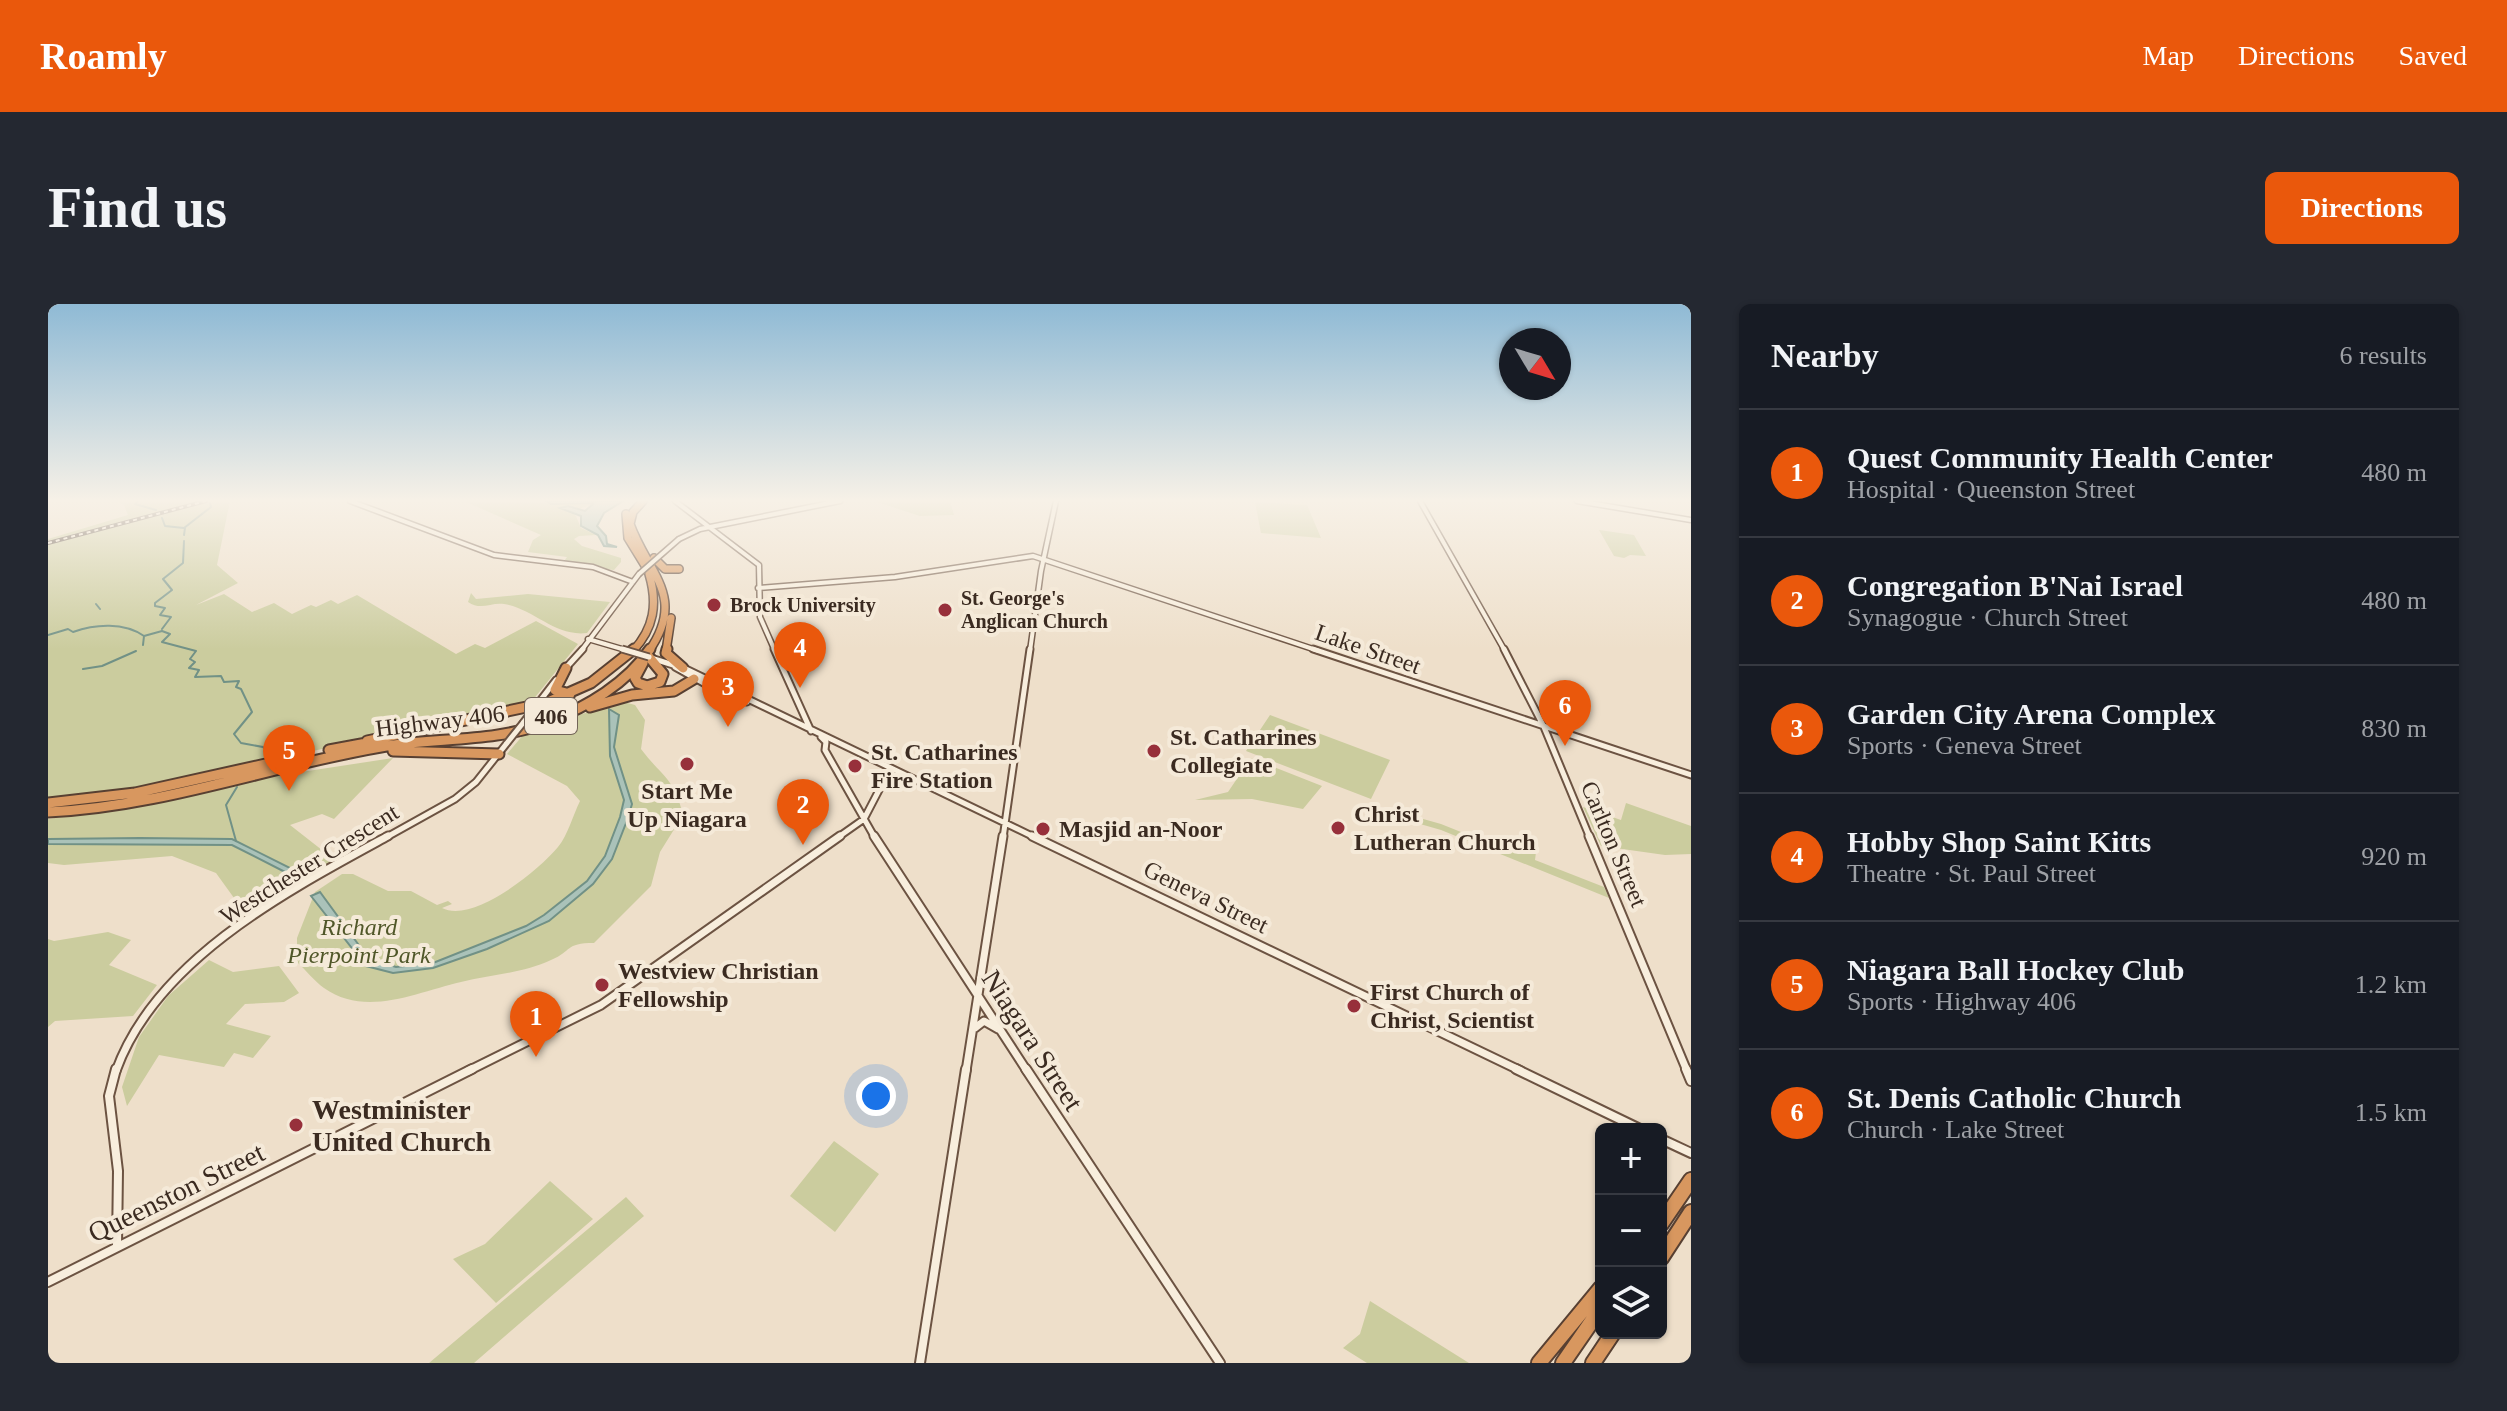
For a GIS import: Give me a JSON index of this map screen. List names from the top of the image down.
{
  "streets": {
    "highway": ["406", "Highway 406"],
    "main road": [
      "Lake Street",
      "Carlton Street",
      "Westchester Crescent",
      "Geneva Street",
      "Niagara Street",
      "Queenston Street"
    ]
  },
  "crossings": [
    ["Lake Street", "Carlton Street"],
    ["Westchester Crescent", "Geneva Street"],
    ["Westchester Crescent", "Queenston Street"],
    ["Geneva Street", "Niagara Street"],
    ["Niagara Street", "Queenston Street"]
  ],
  "parks": ["Richard Pierpoint Park"],
  "places": [
    "Brock University",
    "St. George's Anglican Church",
    "St. Catharines Collegiate",
    "Start Me Up Niagara",
    "St. Catharines Fire Station",
    "Christ Lutheran Church",
    "Masjid an-Noor",
    "Westview Christian Fellowship",
    "First Church of Christ, Scientist",
    "Westminister United Church"
  ],
  "north": "bottom right",
  "page": {
    "header": "Roamly",
    "nav": ["Map", "Directions", "Saved"],
    "buttons": "Directions",
    "title": "Find us",
    "heading": ["Nearby", "6 results"],
    "list": [
      {
        "mark": "1",
        "name": "Quest Community Health Center",
        "note": "Hospital · Queenston Street",
        "value": "480 m"
      },
      {
        "mark": "2",
        "name": "Congregation B'Nai Israel",
        "note": "Synagogue · Church Street",
        "value": "480 m"
      },
      {
        "mark": "3",
        "name": "Garden City Arena Complex",
        "note": "Sports · Geneva Street",
        "value": "830 m"
      },
      {
        "mark": "4",
        "name": "Hobby Shop Saint Kitts",
        "note": "Theatre · St. Paul Street",
        "value": "920 m"
      },
      {
        "mark": "5",
        "name": "Niagara Ball Hockey Club",
        "note": "Sports · Highway 406",
        "value": "1.2 km"
      },
      {
        "mark": "6",
        "name": "St. Denis Catholic Church",
        "note": "Church · Lake Street",
        "value": "1.5 km"
      }
    ],
    "pins": [
      "4",
      "3",
      "6",
      "5",
      "2",
      "1"
    ],
    "map_buttons": ["+", "−"]
  }
}
